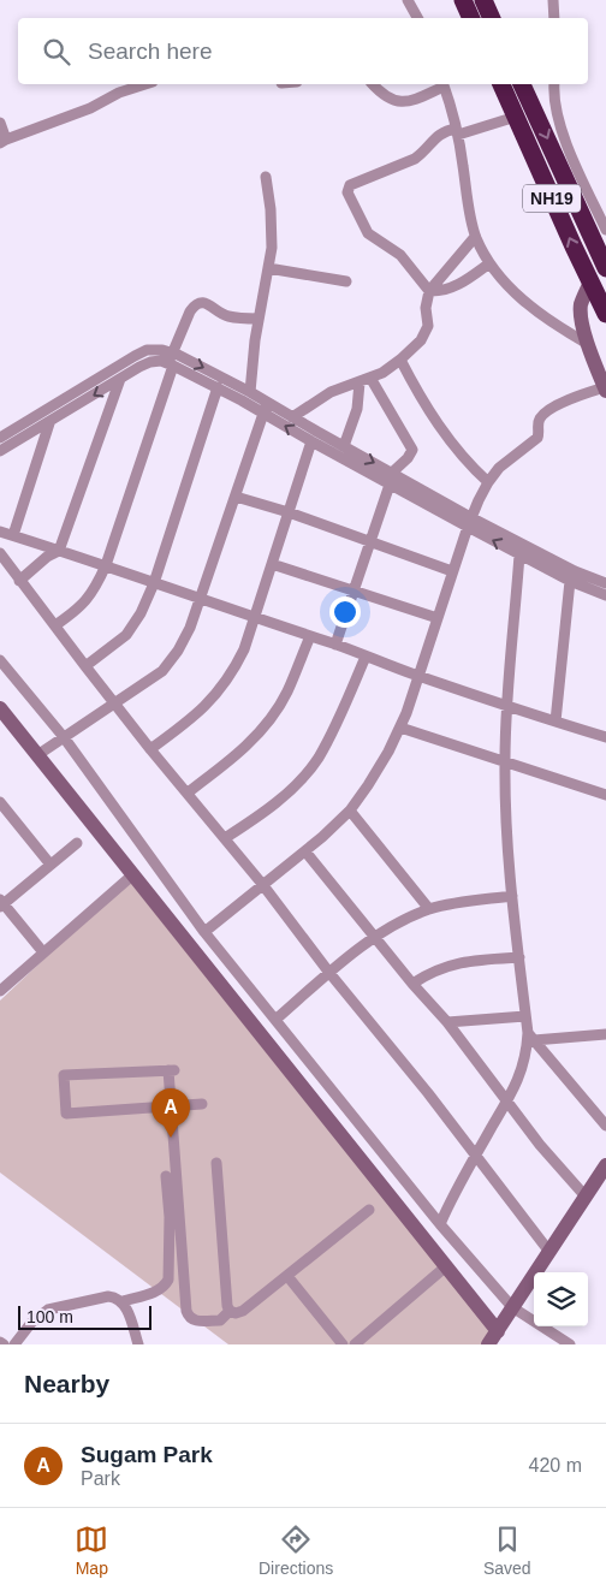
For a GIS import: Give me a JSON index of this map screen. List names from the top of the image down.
{
  "streets": {
    "highway": ["NH19"]
  },
  "scale_bar": "100 m",
  "page": {
    "search": "Search here",
    "pins": "A",
    "scale": "100 m",
    "heading": "Nearby",
    "list": [
      {
        "mark": "A",
        "name": "Sugam Park",
        "note": "Park",
        "value": "420 m"
      }
    ],
    "nav": ["Map", "Directions", "Saved"]
  }
}
